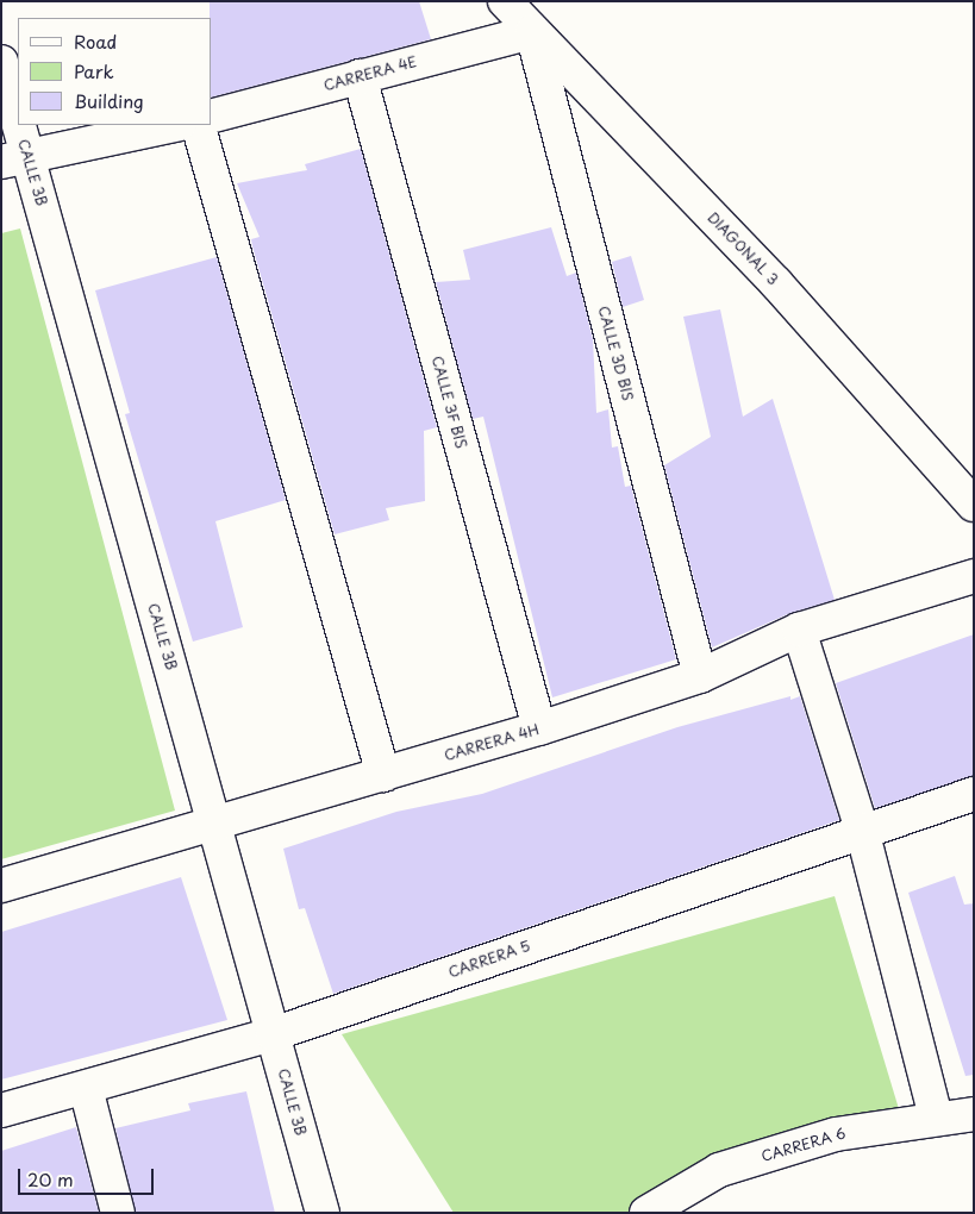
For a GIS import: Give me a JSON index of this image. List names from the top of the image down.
{
  "streets": {
    "street": [
      "CARRERA 4E",
      "CALLE 3B",
      "DIAGONAL 3",
      "CALLE 3D BIS",
      "CALLE 3F BIS",
      "CARRERA 4H",
      "CARRERA 5",
      "CARRERA 6"
    ]
  },
  "crossings": [
    ["CARRERA 4E", "DIAGONAL 3"],
    ["CARRERA 4E", "CALLE 3D BIS"],
    ["CARRERA 4E", "CALLE 3F BIS"],
    ["CALLE 3B", "CARRERA 4H"],
    ["CALLE 3B", "CARRERA 5"],
    ["DIAGONAL 3", "CALLE 3D BIS"],
    ["CALLE 3D BIS", "CARRERA 4H"],
    ["CALLE 3F BIS", "CARRERA 4H"]
  ],
  "legend": ["Road", "Park", "Building"],
  "scale_bar": "20 m"
}
